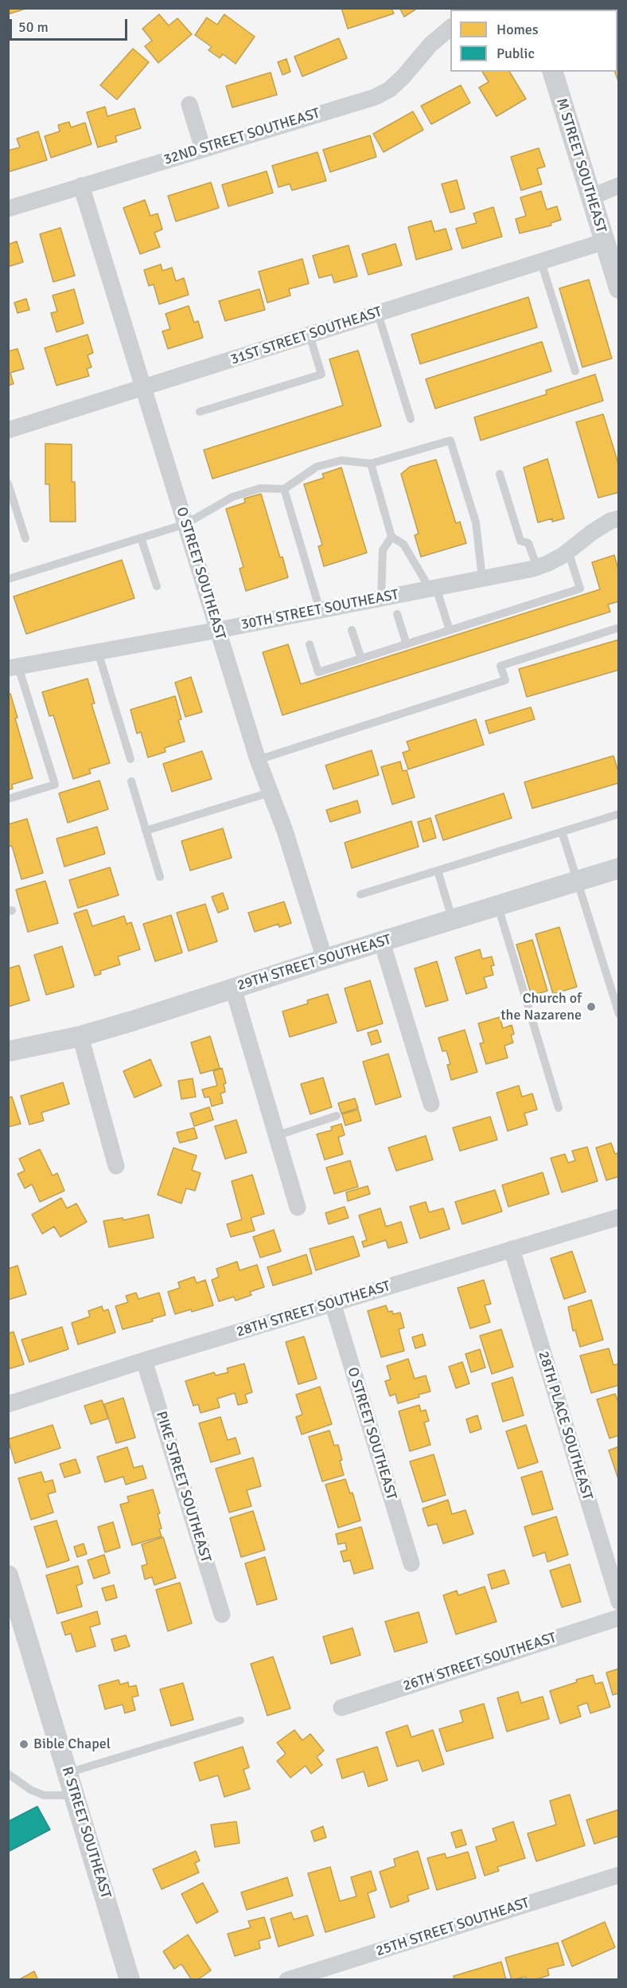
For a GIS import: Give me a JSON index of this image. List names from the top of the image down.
{
  "streets": {
    "street": [
      "32ND STREET SOUTHEAST",
      "M STREET SOUTHEAST",
      "31ST STREET SOUTHEAST",
      "O STREET SOUTHEAST",
      "30TH STREET SOUTHEAST",
      "29TH STREET SOUTHEAST",
      "28TH STREET SOUTHEAST",
      "28TH PLACE SOUTHEAST",
      "PIKE STREET SOUTHEAST",
      "26TH STREET SOUTHEAST",
      "R STREET SOUTHEAST",
      "25TH STREET SOUTHEAST"
    ]
  },
  "crossings": [
    ["32ND STREET SOUTHEAST", "O STREET SOUTHEAST"],
    ["M STREET SOUTHEAST", "31ST STREET SOUTHEAST"],
    ["31ST STREET SOUTHEAST", "O STREET SOUTHEAST"],
    ["O STREET SOUTHEAST", "30TH STREET SOUTHEAST"],
    ["O STREET SOUTHEAST", "29TH STREET SOUTHEAST"],
    ["O STREET SOUTHEAST", "28TH STREET SOUTHEAST"],
    ["28TH STREET SOUTHEAST", "28TH PLACE SOUTHEAST"],
    ["28TH STREET SOUTHEAST", "PIKE STREET SOUTHEAST"]
  ],
  "places": ["Church of the Nazarene", "Bible Chapel"],
  "legend": ["Homes", "Public"],
  "scale_bar": "50 m"
}
